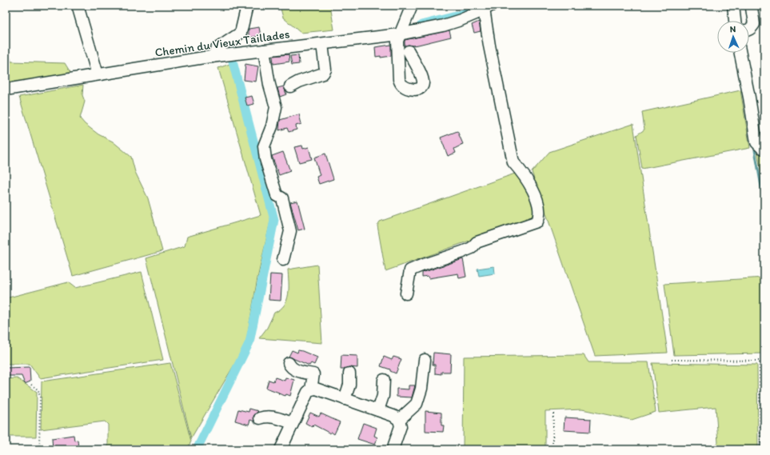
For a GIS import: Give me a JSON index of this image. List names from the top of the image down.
{
  "streets": {
    "street": ["Chemin du Vieux Taillades"]
  },
  "north": "top"
}
